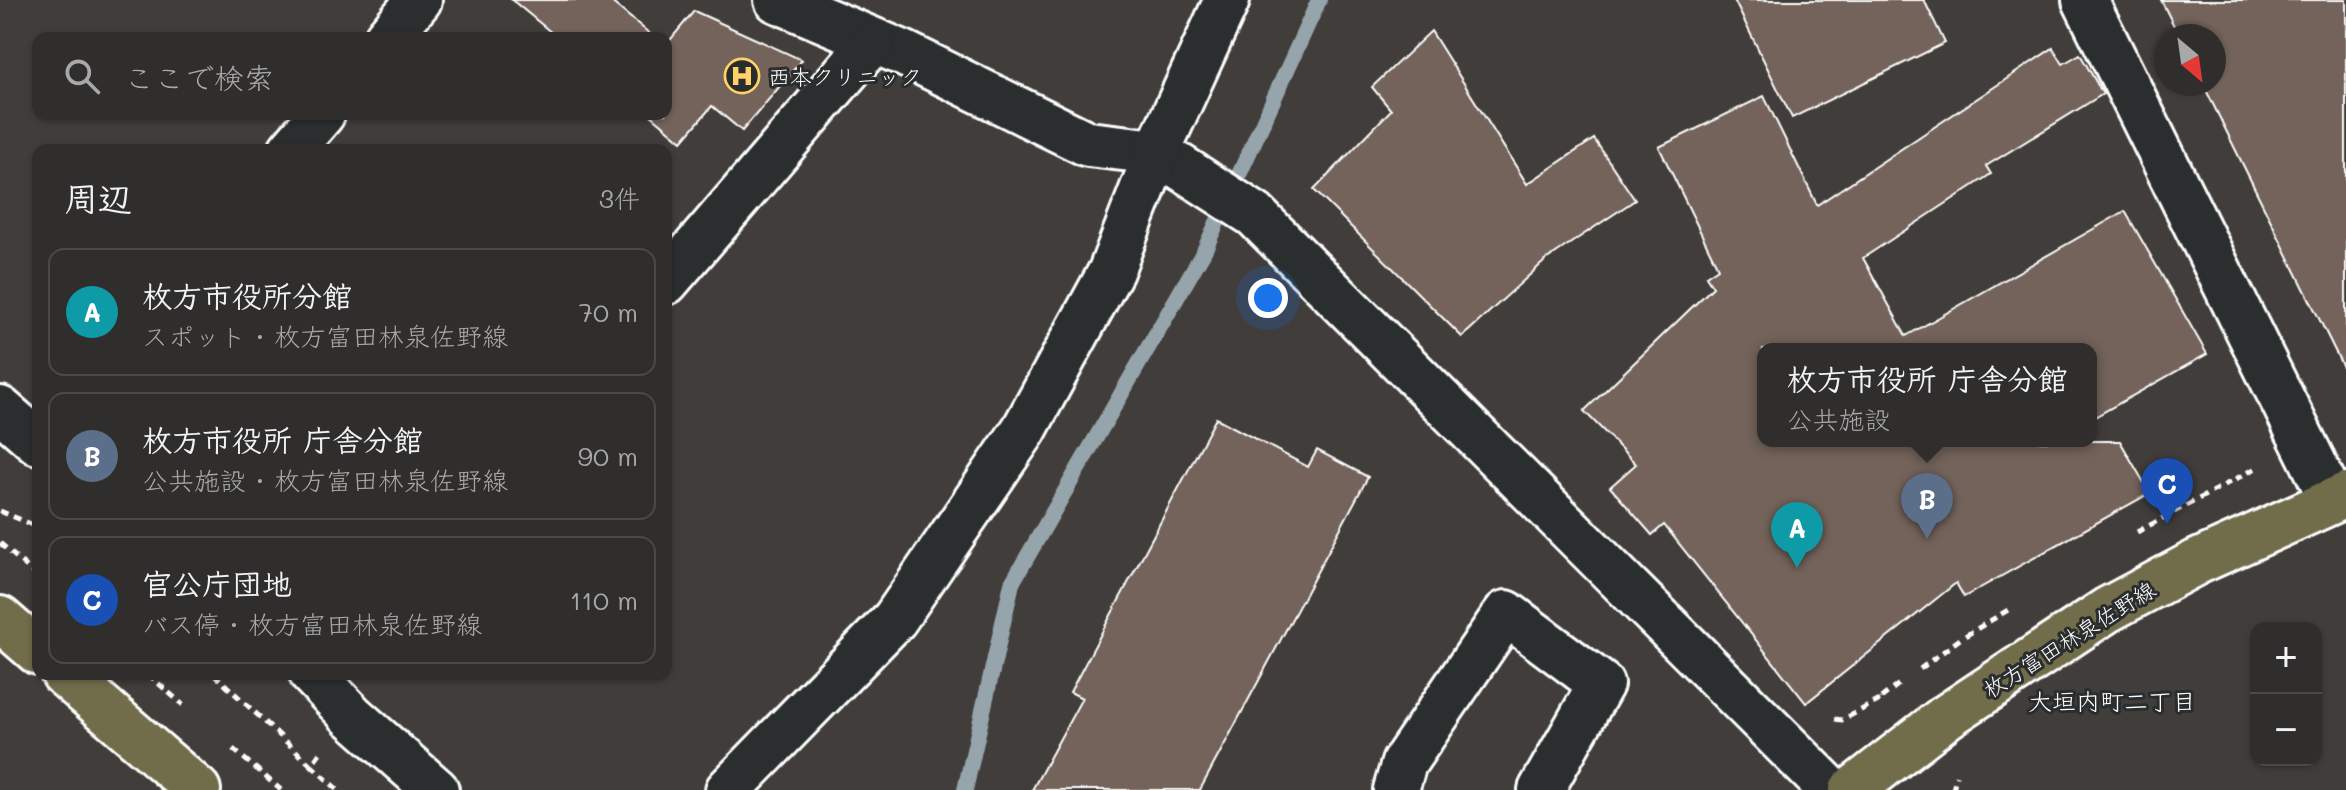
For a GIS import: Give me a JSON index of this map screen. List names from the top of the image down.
{
  "streets": {
    "main road": ["枚方富田林泉佐野線"]
  },
  "districts": ["大垣内町二丁目"],
  "places": {
    "hospital": ["西本クリニック"]
  },
  "north": "bottom right",
  "page": {
    "search": "ここで検索",
    "heading": ["周辺", "3件"],
    "list": [
      {
        "mark": "A",
        "name": "枚方市役所分館",
        "note": "スポット · 枚方富田林泉佐野線",
        "value": "70 m"
      },
      {
        "mark": "B",
        "name": "枚方市役所 庁舎分館",
        "note": "公共施設 · 枚方富田林泉佐野線",
        "value": "90 m"
      },
      {
        "mark": "C",
        "name": "官公庁団地",
        "note": "バス停 · 枚方富田林泉佐野線",
        "value": "110 m"
      }
    ],
    "popup": ["枚方市役所 庁舎分館", "公共施設"],
    "pins": ["C", "B", "A"],
    "map_buttons": ["+", "−"]
  }
}
